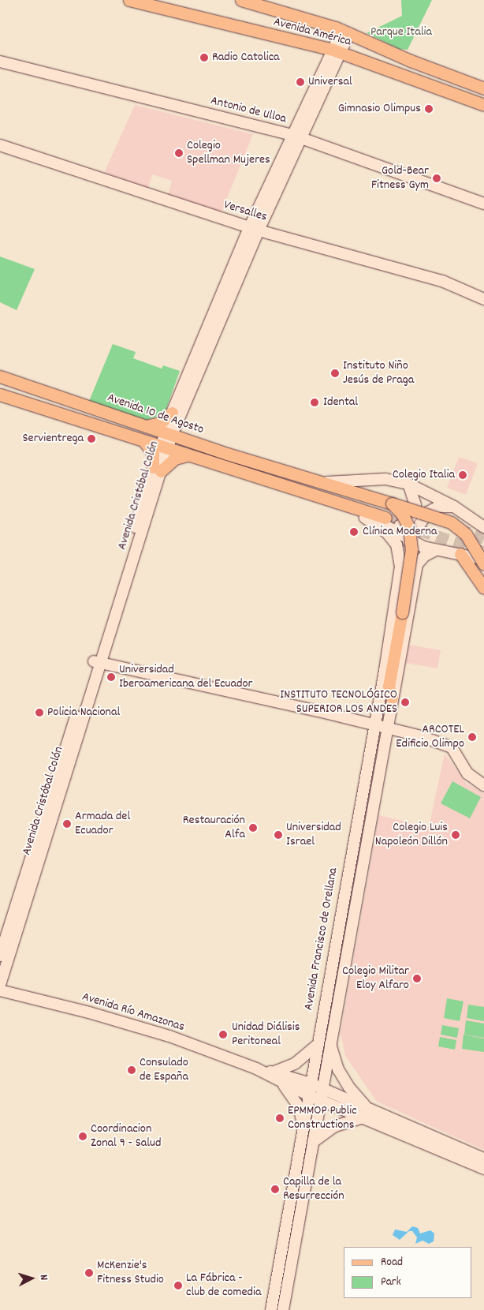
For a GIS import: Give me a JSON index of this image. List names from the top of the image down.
{
  "streets": {
    "main road": ["Avenida América", "Avenida 10 de Agosto"],
    "street": [
      "Antonio de Ulloa",
      "Versalles",
      "Avenida Cristóbal Colón",
      "Avenida Francisco de Orellana",
      "Avenida Río Amazonas"
    ]
  },
  "crossings": [
    ["Avenida América", "Avenida Cristóbal Colón"],
    ["Antonio de Ulloa", "Avenida Cristóbal Colón"],
    ["Versalles", "Avenida Cristóbal Colón"],
    ["Avenida 10 de Agosto", "Avenida Cristóbal Colón"],
    ["Avenida Francisco de Orellana", "Avenida Río Amazonas"]
  ],
  "parks": ["Parque Italia"],
  "places": [
    "Radio Catolica",
    "Universal",
    "Gimnasio Olimpus",
    "Colegio Spellman Mujeres",
    "Gold-Bear Fitness Gym",
    "Instituto Niño Jesús de Praga",
    "Idental",
    "Servientrega",
    "Colegio Italia",
    "Clínica Moderna",
    "Universidad Iberoamericana del Ecuador",
    "INSTITUTO TECNOLÓGICO SUPERIOR LOS ANDES",
    "Policia Nacional",
    "ARCOTEL Edificio Olimpo",
    "Armada del Ecuador",
    "Restauración Alfa",
    "Universidad Israel",
    "Colegio Luis Napoleón Dillón",
    "Colegio Militar Eloy Alfaro",
    "Unidad Diálisis Peritoneal",
    "Consulado de España",
    "EPMMOP Public Constructions",
    "Coordinacion Zonal 9 - Salud",
    "Capilla de la Resurrección",
    "McKenzie's Fitness Studio",
    "La Fábrica - club de comedia"
  ],
  "legend": ["Road", "Park"],
  "north": "right"
}
